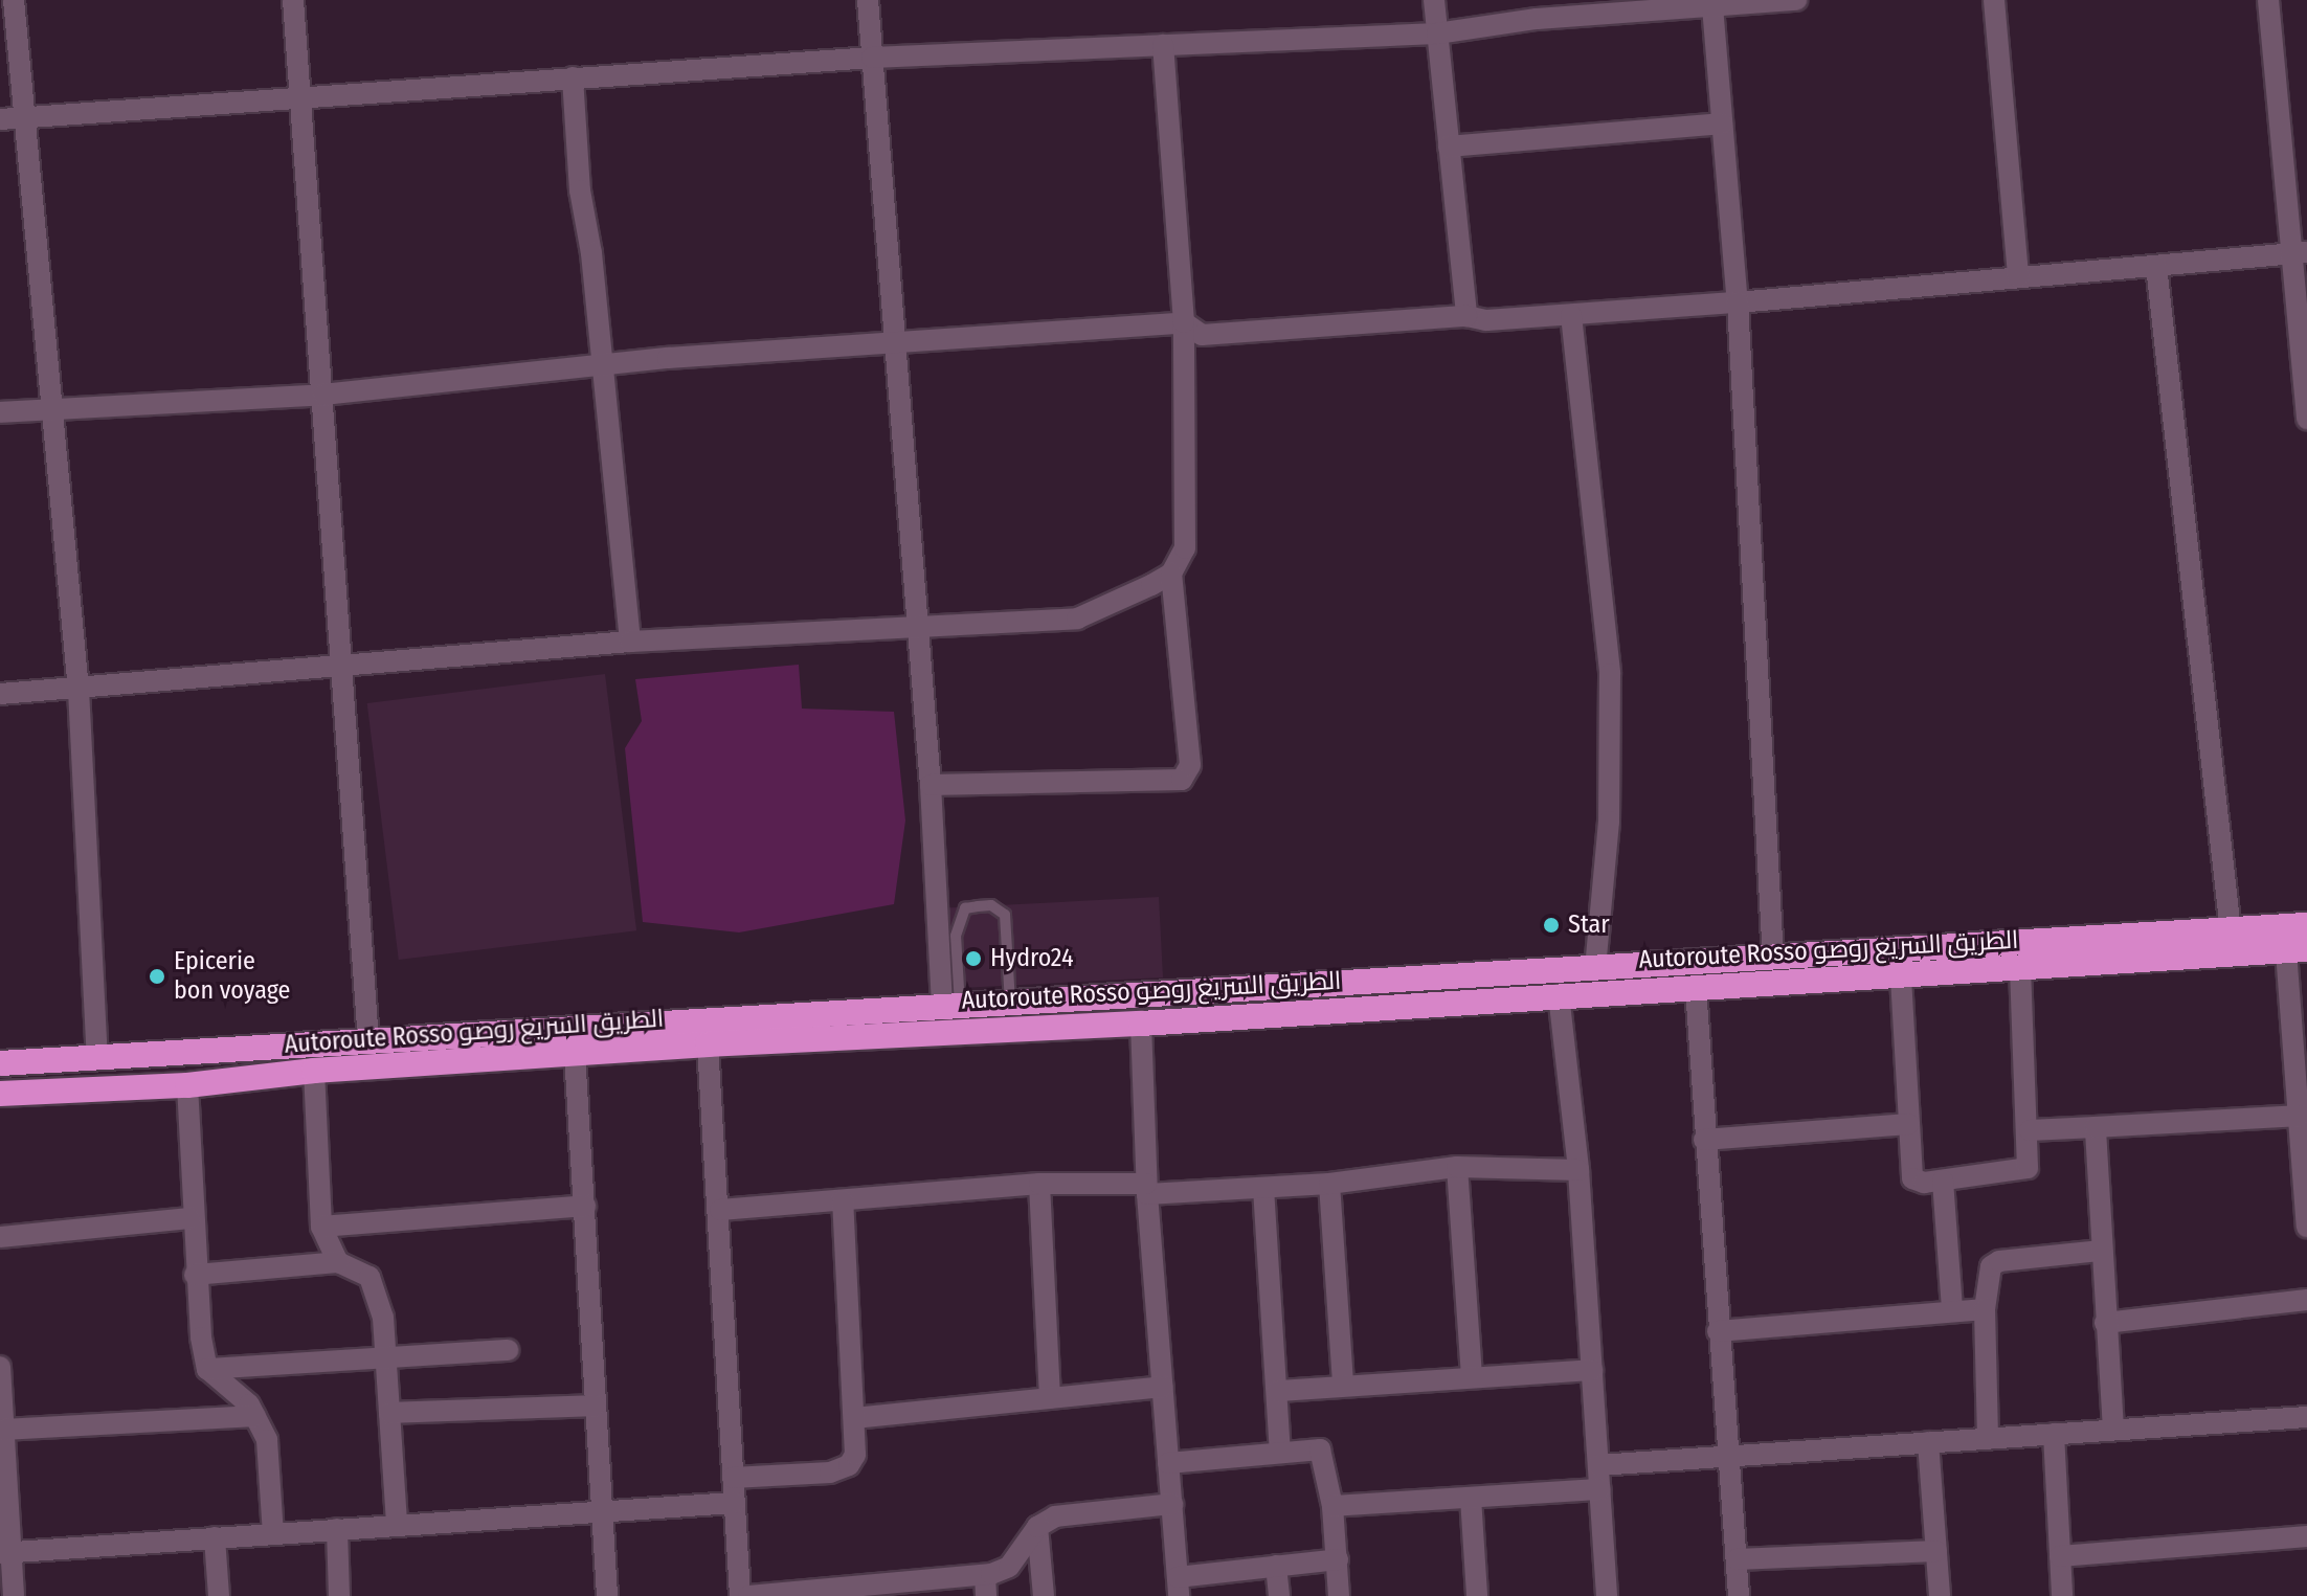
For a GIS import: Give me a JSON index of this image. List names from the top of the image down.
{
  "streets": {
    "highway": ["Autoroute Rosso الطريق السريع روصو"]
  },
  "places": ["Star", "Hydro24", "Epicerie bon voyage"]
}
